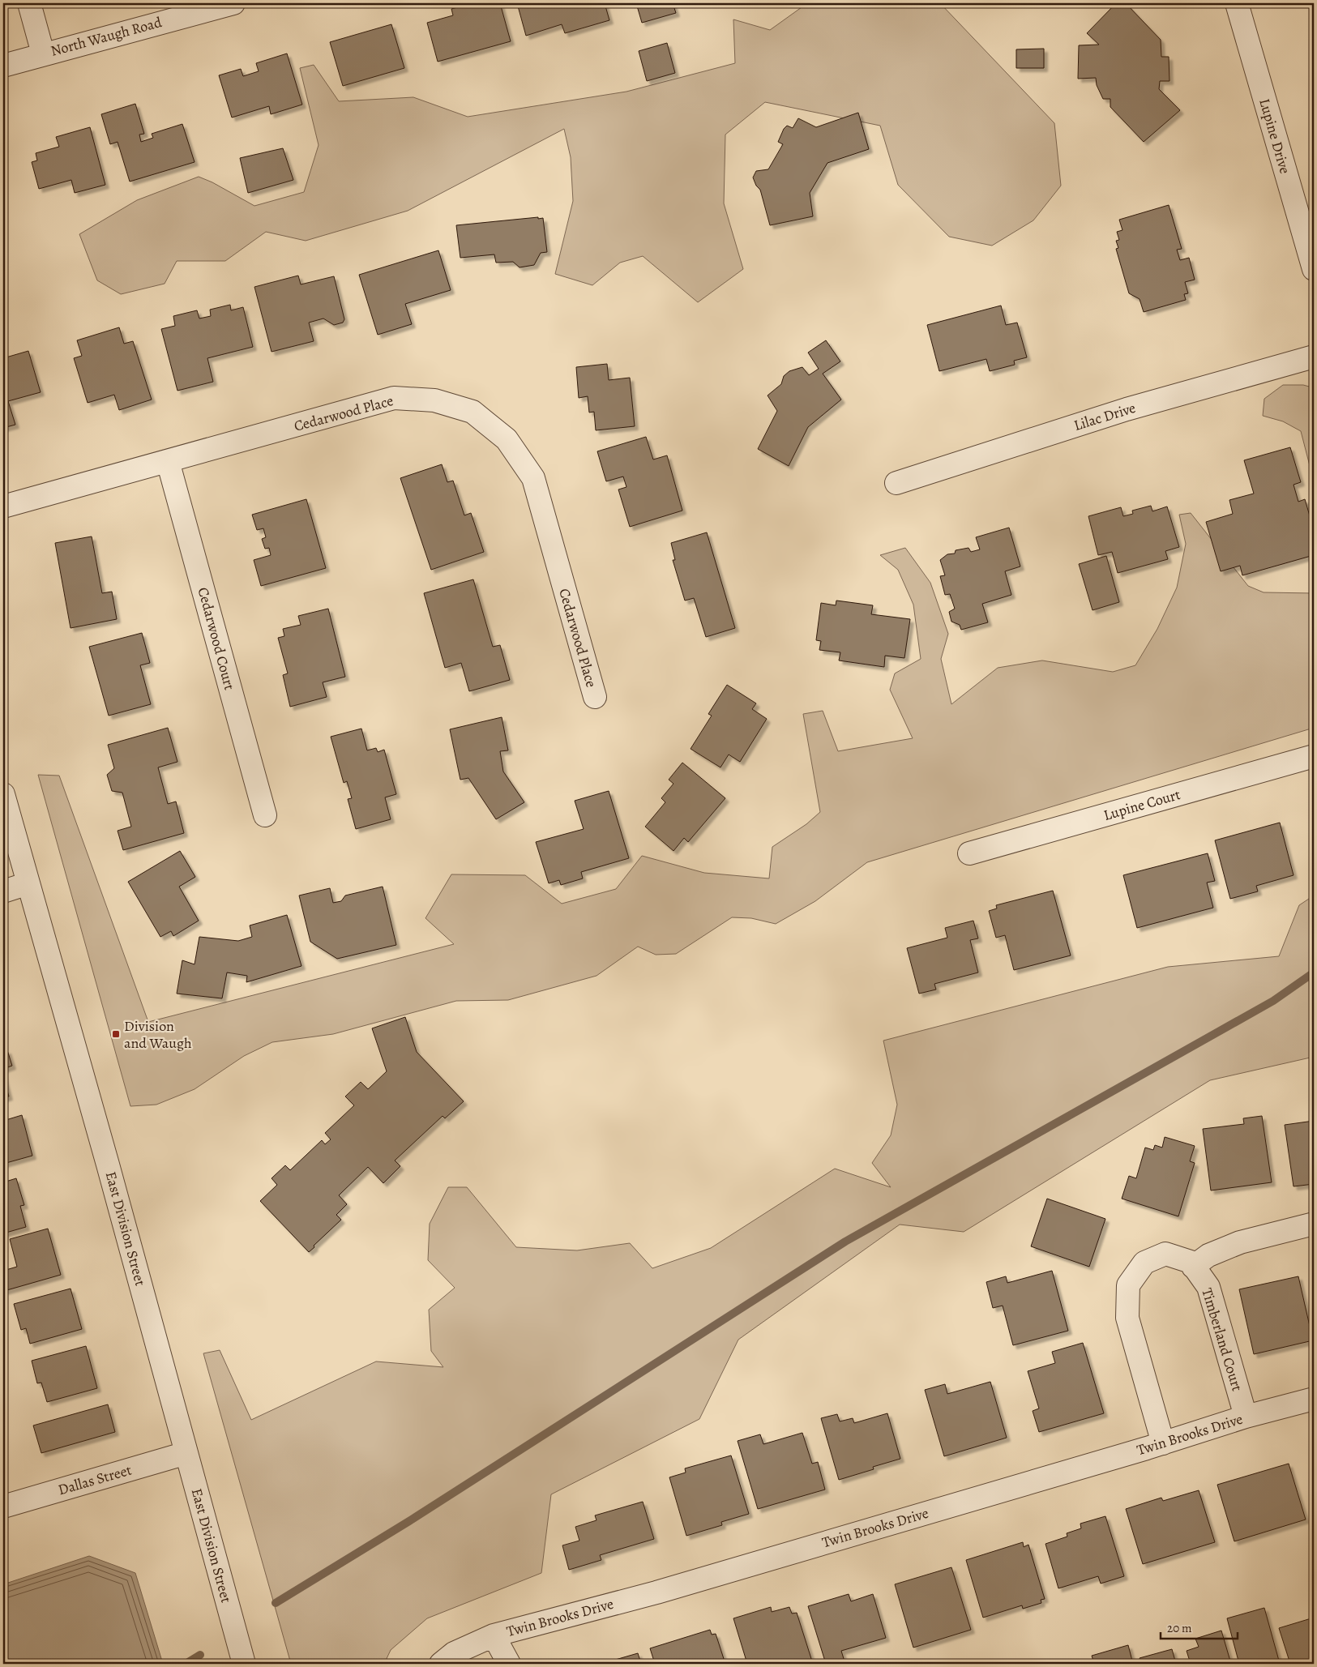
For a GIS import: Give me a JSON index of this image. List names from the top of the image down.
{
  "streets": {
    "street": [
      "North Waugh Road",
      "Lupine Drive",
      "Cedarwood Place",
      "Lilac Drive",
      "Cedarwood Court",
      "Lupine Court",
      "East Division Street",
      "Timberland Court",
      "Twin Brooks Drive",
      "Dallas Street"
    ]
  },
  "crossings": [
    ["Cedarwood Place", "Cedarwood Court"],
    ["East Division Street", "Dallas Street"],
    ["Timberland Court", "Twin Brooks Drive"]
  ],
  "places": {
    "transit": ["Division and Waugh"]
  },
  "scale_bar": "20 m"
}
